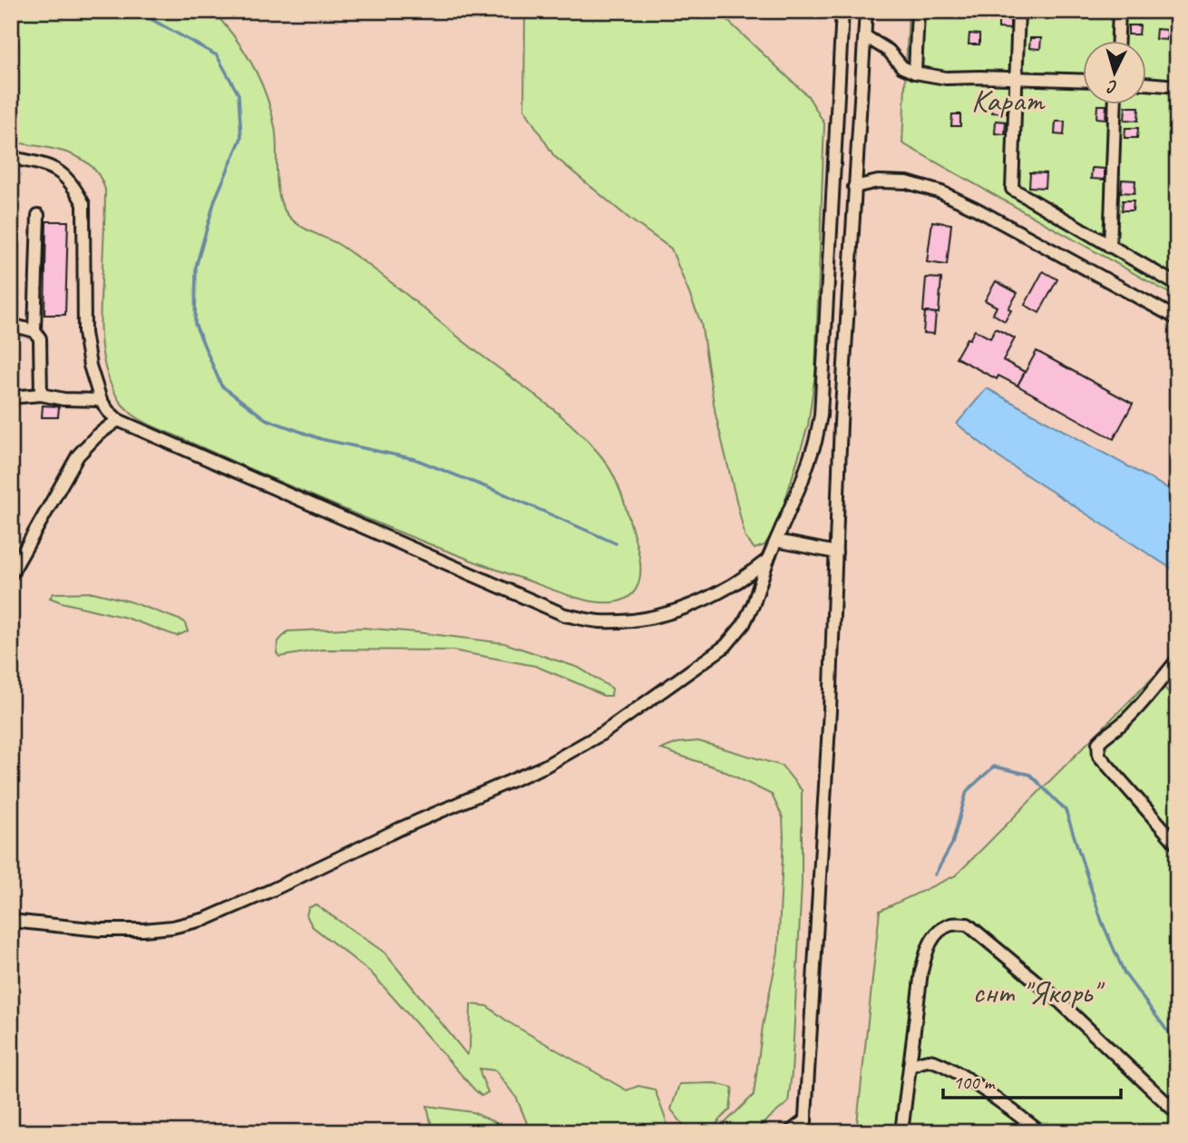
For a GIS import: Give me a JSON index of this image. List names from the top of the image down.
{
  "parks": ["Карат", "снт \"Якорь\""],
  "scale_bar": "100 m",
  "north": "bottom"
}
